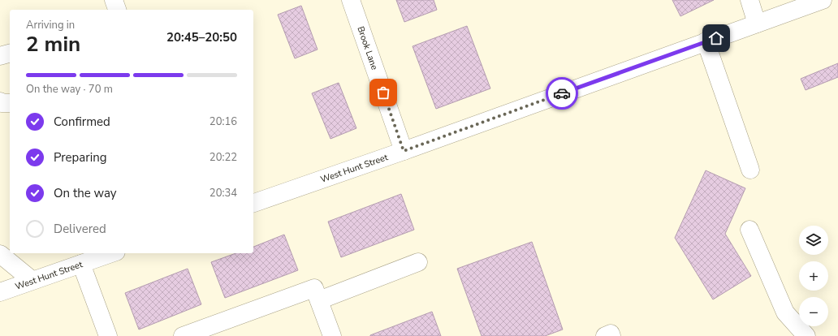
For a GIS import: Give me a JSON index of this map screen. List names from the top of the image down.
{
  "streets": {
    "street": ["Brook Lane", "West Hunt Street"]
  },
  "crossings": [
    ["Brook Lane", "West Hunt Street"]
  ],
  "page": {
    "heading": ["2 min", "Arriving in", "20:45–20:50"],
    "bar": "On the way · 70 m",
    "list": [
      ["Confirmed", "20:16"],
      ["Preparing", "20:22"],
      ["On the way", "20:34"],
      "Delivered"
    ],
    "map_buttons": ["+", "−"]
  }
}
